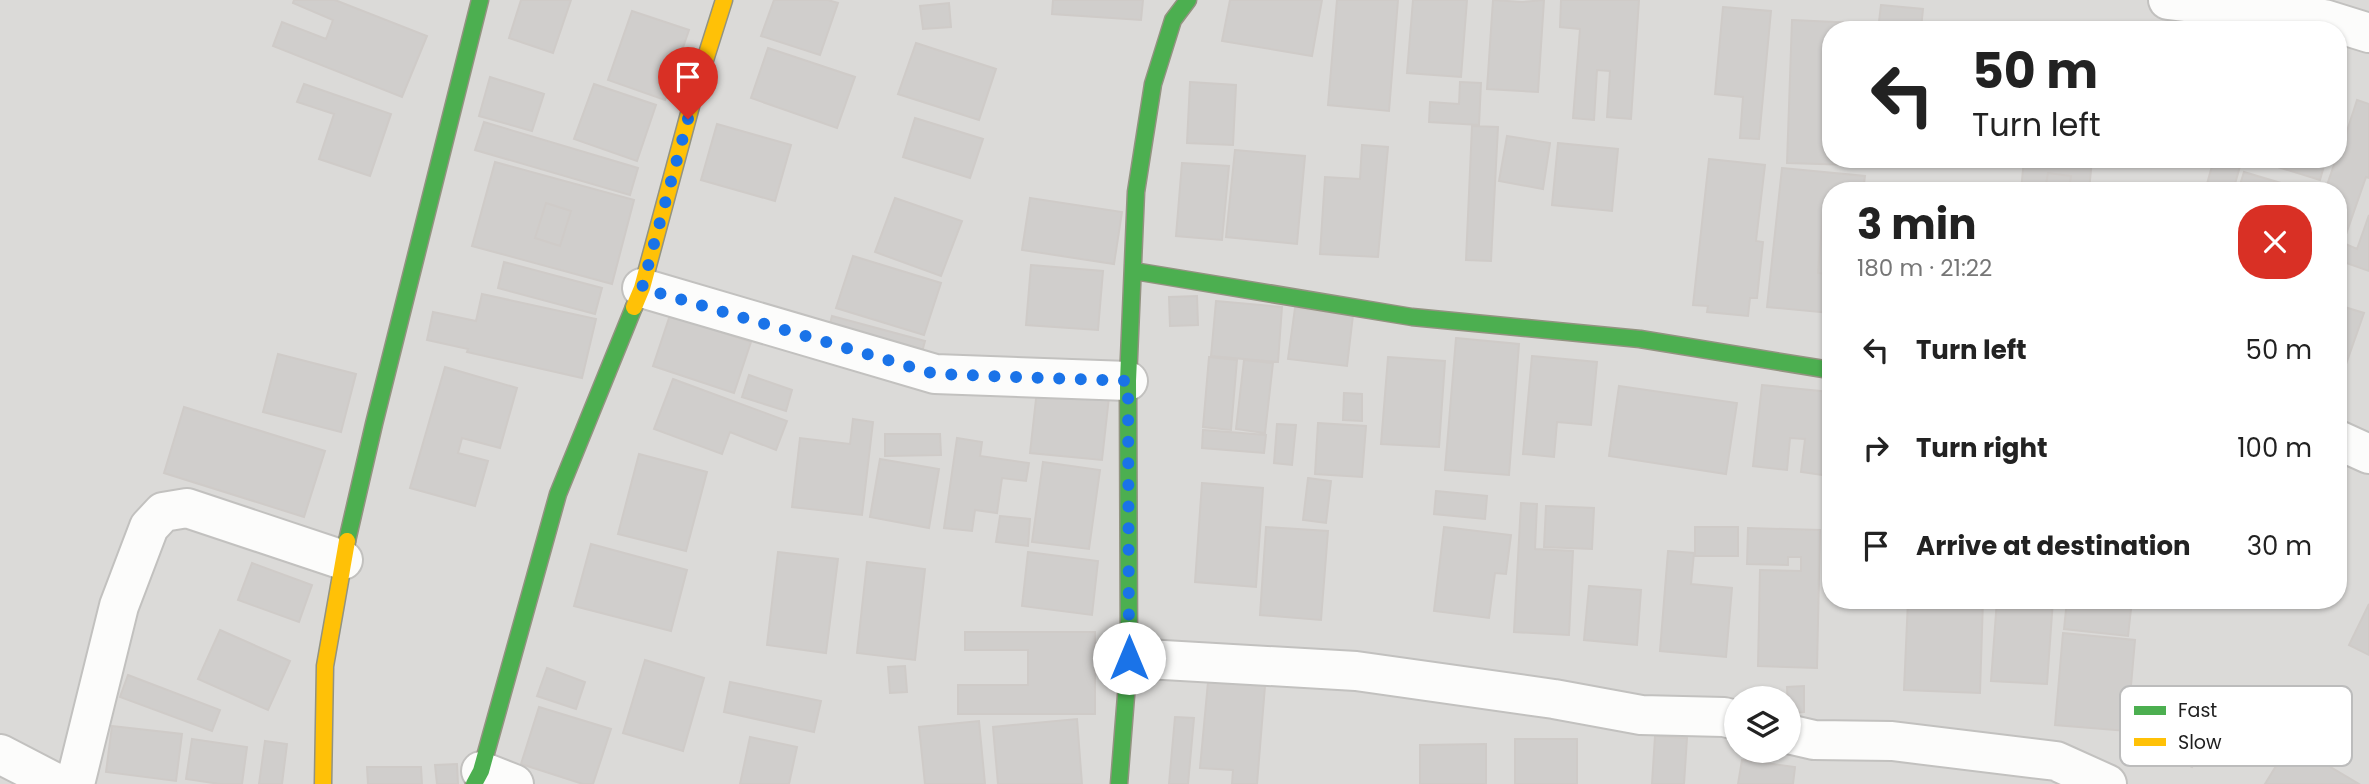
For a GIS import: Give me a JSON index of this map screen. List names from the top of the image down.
{
  "legend": ["Fast", "Slow"],
  "page": {
    "turn": ["50 m", "Turn left"],
    "heading": ["3 min", "180 m · 21:22"],
    "list": [
      {
        "name": "Turn left",
        "value": "50 m"
      },
      {
        "name": "Turn right",
        "value": "100 m"
      },
      {
        "name": "Arrive at destination",
        "value": "30 m"
      }
    ]
  }
}
